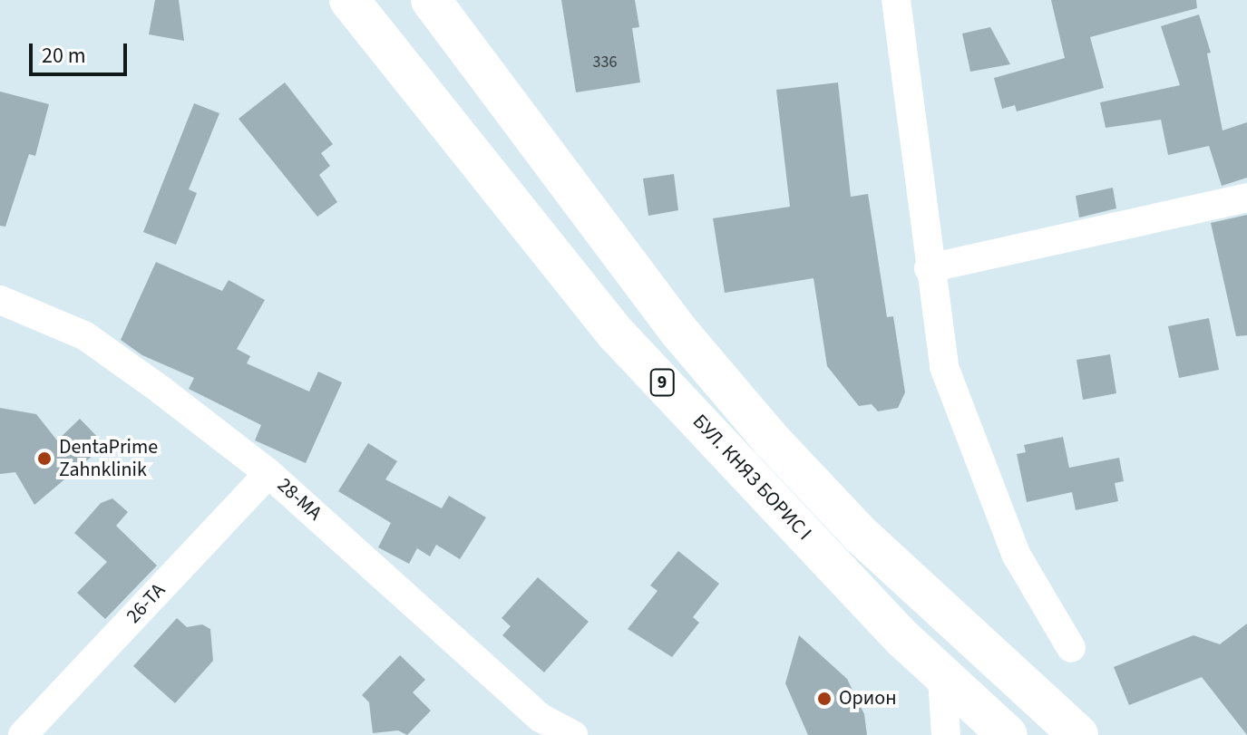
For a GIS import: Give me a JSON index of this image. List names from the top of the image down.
{
  "streets": {
    "highway": ["9", "БУЛ. КНЯЗ БОРИС I"],
    "street": ["28-МА", "26-ТА"]
  },
  "crossings": [
    ["28-МА", "26-ТА"]
  ],
  "places": ["DentaPrime Zahnklinik", "Орион"],
  "house_numbers": ["336"],
  "scale_bar": "20 m"
}
